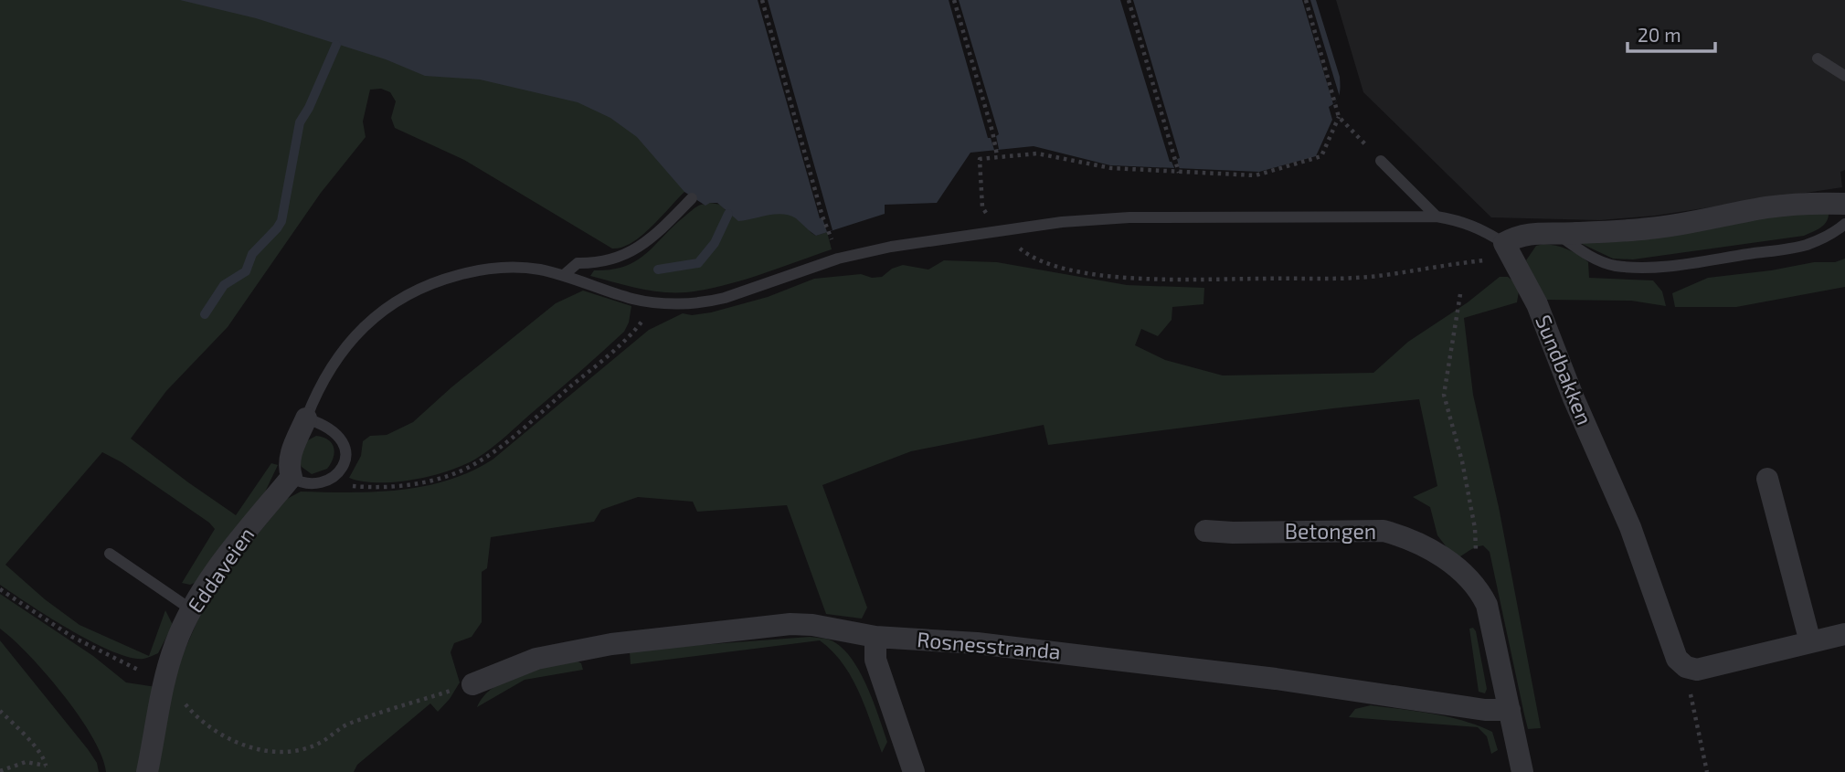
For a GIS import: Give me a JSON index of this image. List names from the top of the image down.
{
  "streets": {
    "street": [
      "Sundbakken",
      "Betongen",
      "Eddaveien",
      "Rosnesstranda"
    ]
  },
  "crossings": [
    ["Betongen", "Rosnesstranda"]
  ],
  "scale_bar": "20 m"
}
